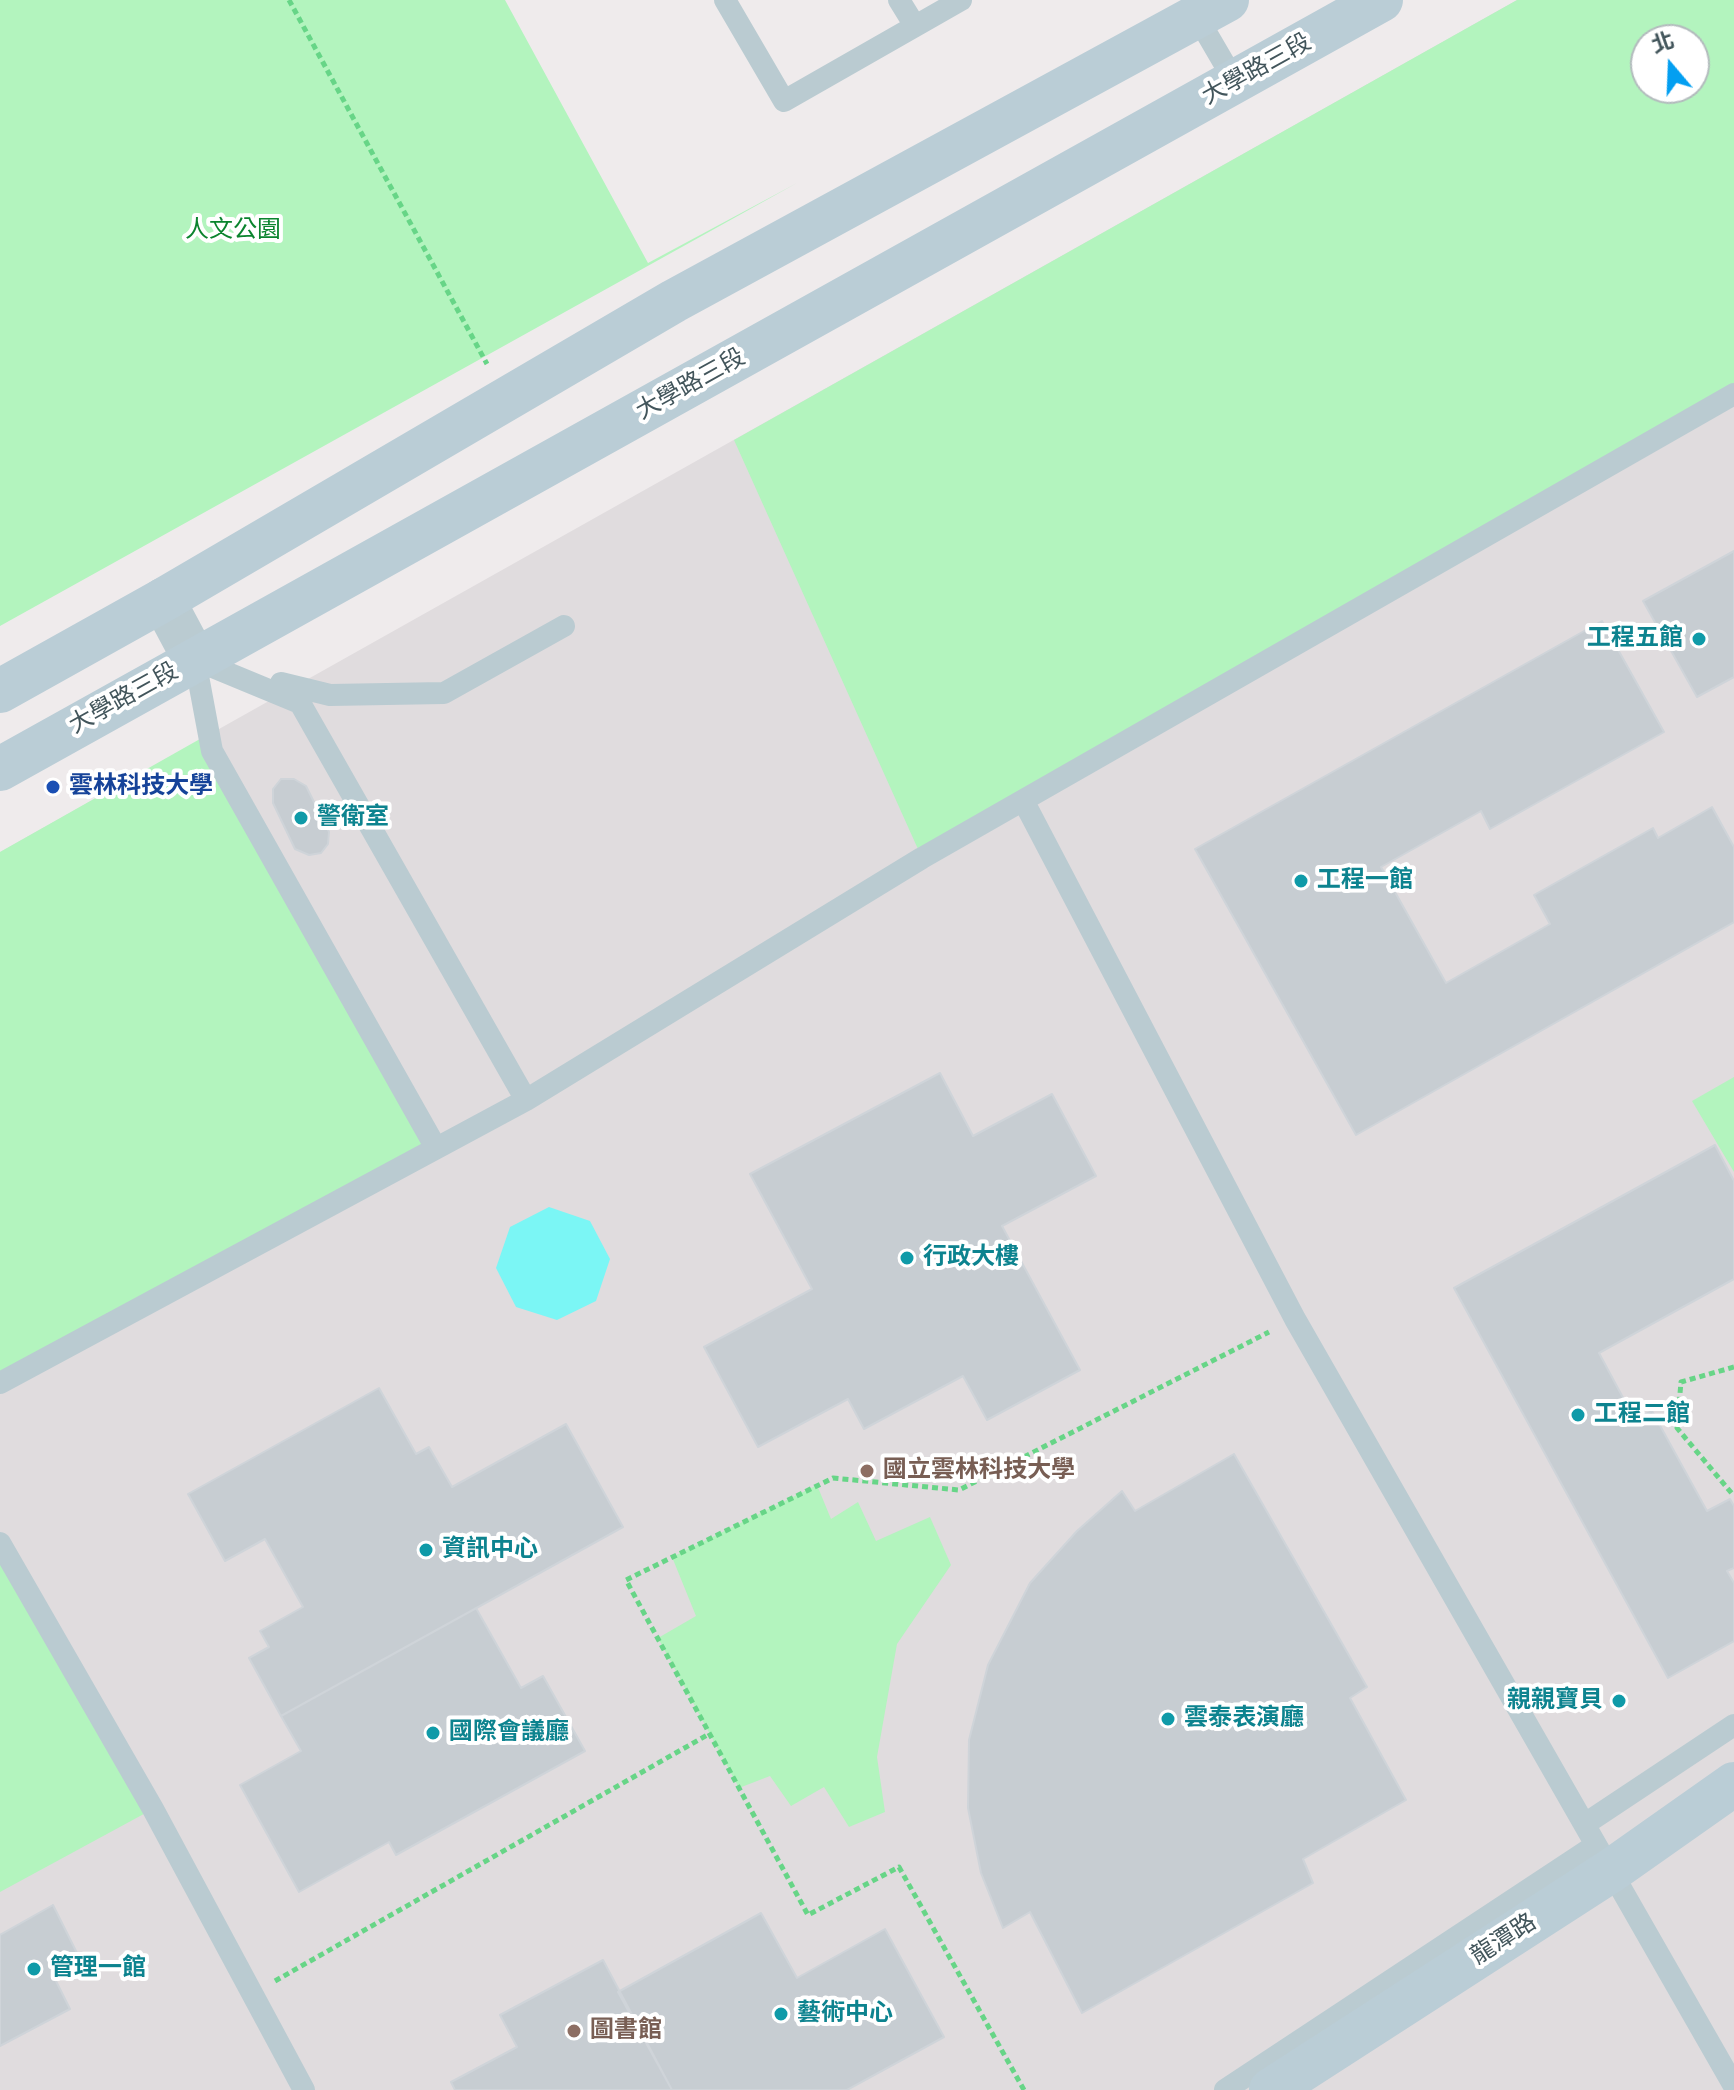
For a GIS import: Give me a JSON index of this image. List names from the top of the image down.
{
  "streets": {
    "street": ["大學路三段", "龍潭路"]
  },
  "parks": ["人文公園"],
  "places": [
    "工程五館",
    "雲林科技大學",
    "警衛室",
    "工程一館",
    "行政大樓",
    "工程二館",
    "國立雲林科技大學",
    "資訊中心",
    "親親寶貝",
    "雲泰表演廳",
    "國際會議廳",
    "管理一館",
    "藝術中心",
    "圖書館"
  ],
  "north": "top"
}
